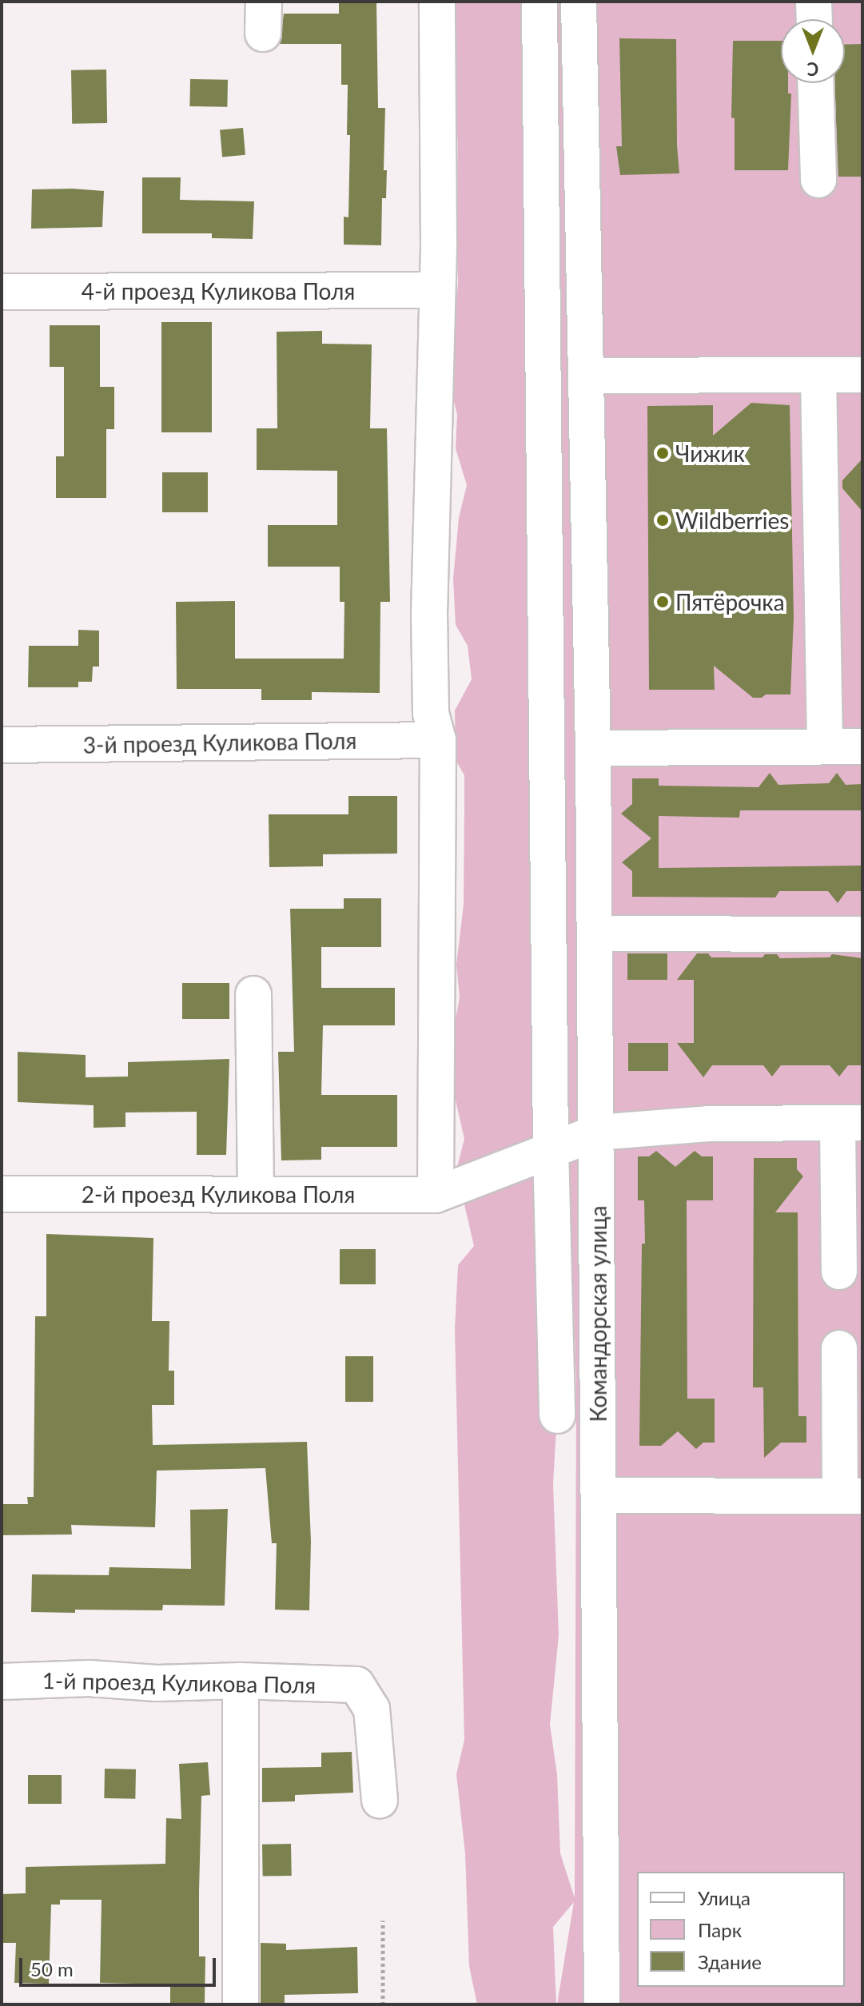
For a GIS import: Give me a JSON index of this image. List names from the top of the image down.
{
  "streets": {
    "street": [
      "4-й проезд Куликова Поля",
      "3-й проезд Куликова Поля",
      "2-й проезд Куликова Поля",
      "Командорская улица",
      "1-й проезд Куликова Поля"
    ]
  },
  "places": ["Чижик", "Wildberries", "Пятёрочка"],
  "legend": ["Улица", "Парк", "Здание"],
  "scale_bar": "50 m",
  "north": "bottom"
}
